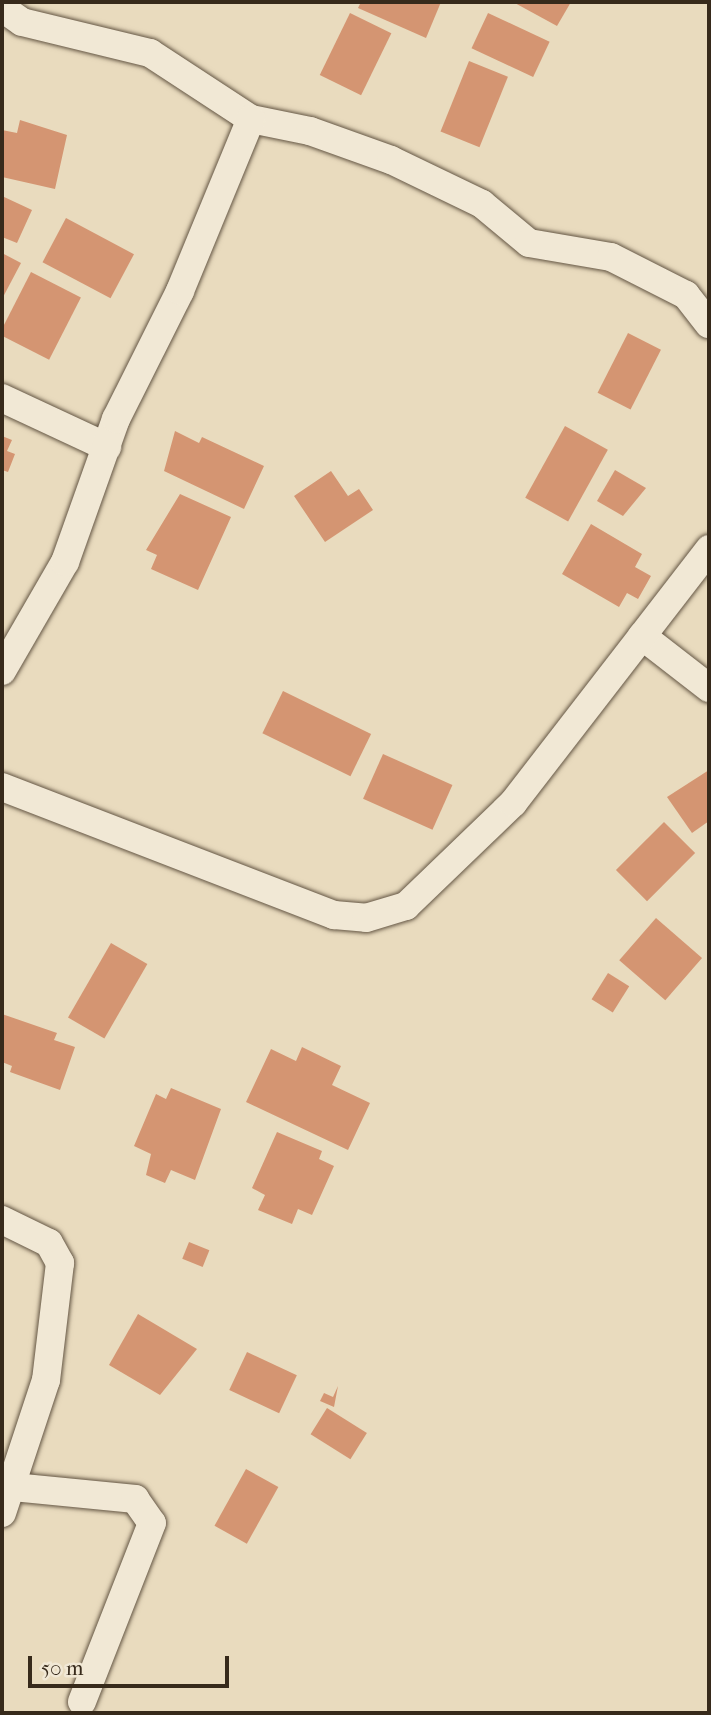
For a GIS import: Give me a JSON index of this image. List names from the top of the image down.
{
  "scale_bar": "50 m"
}
